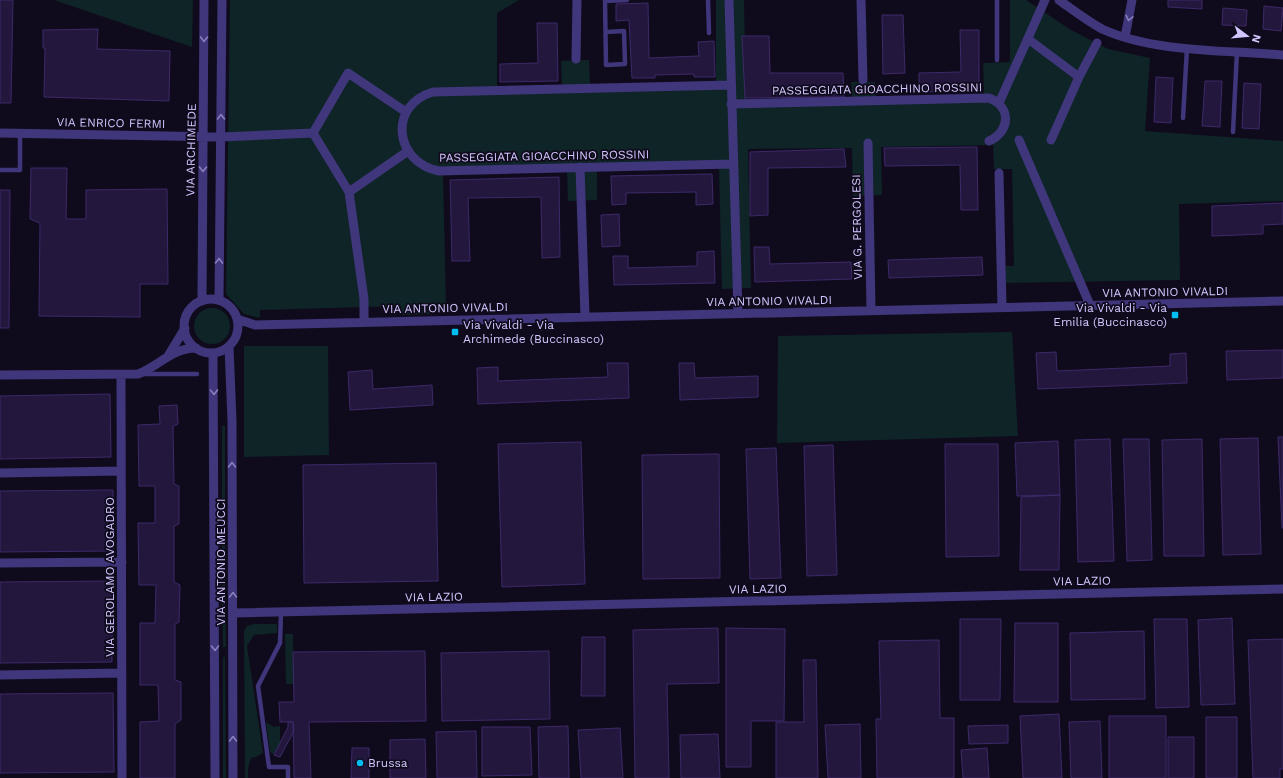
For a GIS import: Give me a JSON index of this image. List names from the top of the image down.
{
  "streets": {
    "street": [
      "PASSEGGIATA GIOACCHINO ROSSINI",
      "VIA ENRICO FERMI",
      "VIA ARCHIMEDE",
      "VIA G. PERGOLESI",
      "VIA ANTONIO VIVALDI",
      "VIA ANTONIO MEUCCI",
      "VIA GEROLAMO AVOGADRO",
      "VIA LAZIO"
    ]
  },
  "crossings": [
    ["VIA ENRICO FERMI", "VIA ARCHIMEDE"],
    ["VIA ARCHIMEDE", "VIA ANTONIO VIVALDI"],
    ["VIA ARCHIMEDE", "VIA ANTONIO MEUCCI"],
    ["VIA G. PERGOLESI", "VIA ANTONIO VIVALDI"],
    ["VIA ANTONIO VIVALDI", "VIA ANTONIO MEUCCI"],
    ["VIA ANTONIO MEUCCI", "VIA LAZIO"]
  ],
  "places": {
    "transit": ["Via Vivaldi - Via Emilia (Buccinasco)", "Via Vivaldi - Via Archimede (Buccinasco)"],
    "other": ["Brussa"]
  },
  "north": "right"
}
